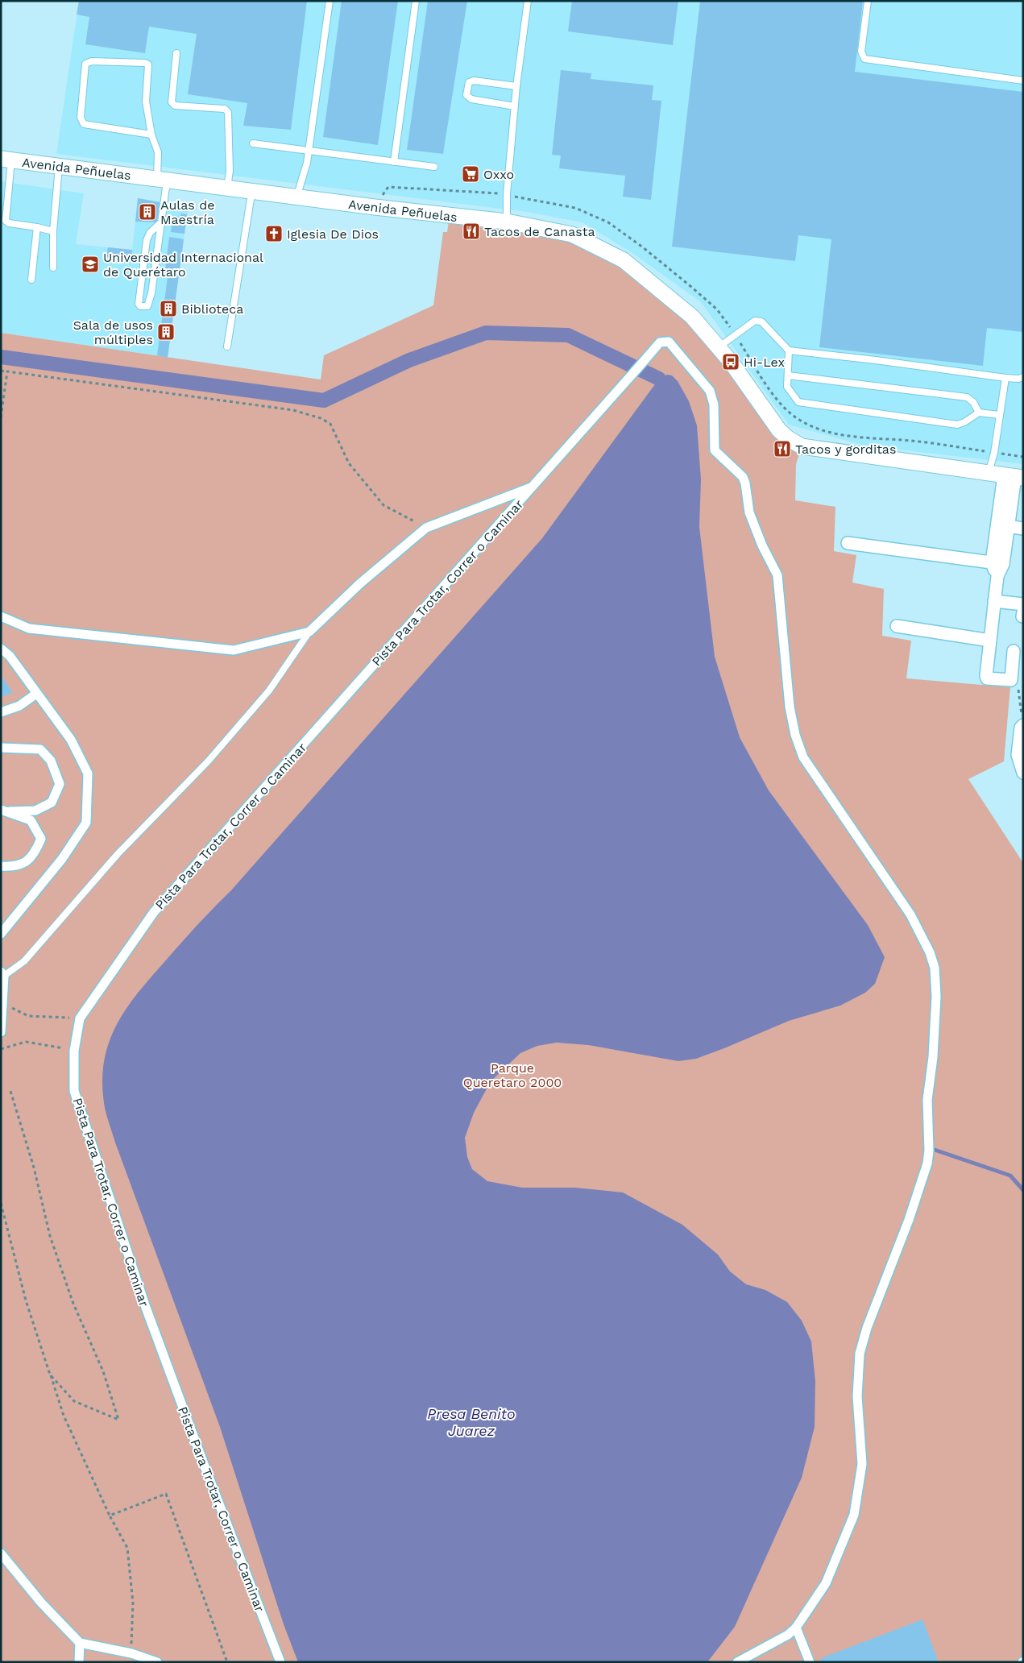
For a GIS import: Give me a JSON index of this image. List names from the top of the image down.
{
  "streets": {
    "street": ["Avenida Peñuelas", "Pista Para Trotar, Correr o Caminar"]
  },
  "water": ["Presa Benito Juarez"],
  "parks": ["Parque Queretaro 2000"],
  "places": {
    "supermarket": ["Oxxo"],
    "building": ["Aulas de Maestría", "Biblioteca", "Sala de usos múltiples"],
    "restaurant": ["Tacos de Canasta", "Tacos y gorditas"],
    "church": ["Iglesia De Dios"],
    "school or university": ["Universidad Internacional de Querétaro"],
    "bus stop": ["Hi-Lex"]
  }
}
